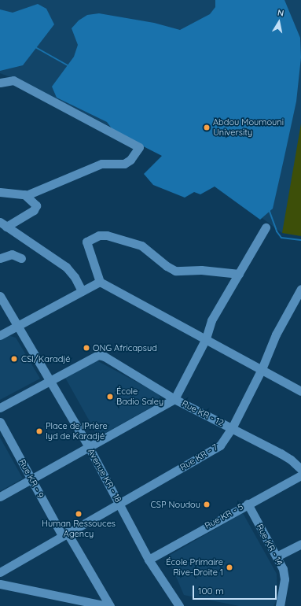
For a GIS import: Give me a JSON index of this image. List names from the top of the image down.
{
  "streets": {
    "street": [
      "Rue KR - 12",
      "Rue KR - 7",
      "Avenue KR - 18",
      "Rue KR - 9",
      "Rue KR - 5",
      "Rue KR - 14"
    ]
  },
  "crossings": [
    ["Rue KR - 12", "Rue KR - 7"],
    ["Rue KR - 12", "Avenue KR - 18"],
    ["Rue KR - 7", "Avenue KR - 18"],
    ["Rue KR - 7", "Rue KR - 9"],
    ["Avenue KR - 18", "Rue KR - 5"],
    ["Rue KR - 5", "Rue KR - 14"]
  ],
  "places": [
    "Abdou Moumouni University",
    "ONG Africapsud",
    "CSI/Karadjé",
    "École Badio Saley",
    "Place de lPrière Iyd de Karadjé",
    "CSP Noudou",
    "Human Ressouces Agency",
    "École Primaire Rive-Droite 1"
  ],
  "scale_bar": "100 m",
  "north": "top"
}
